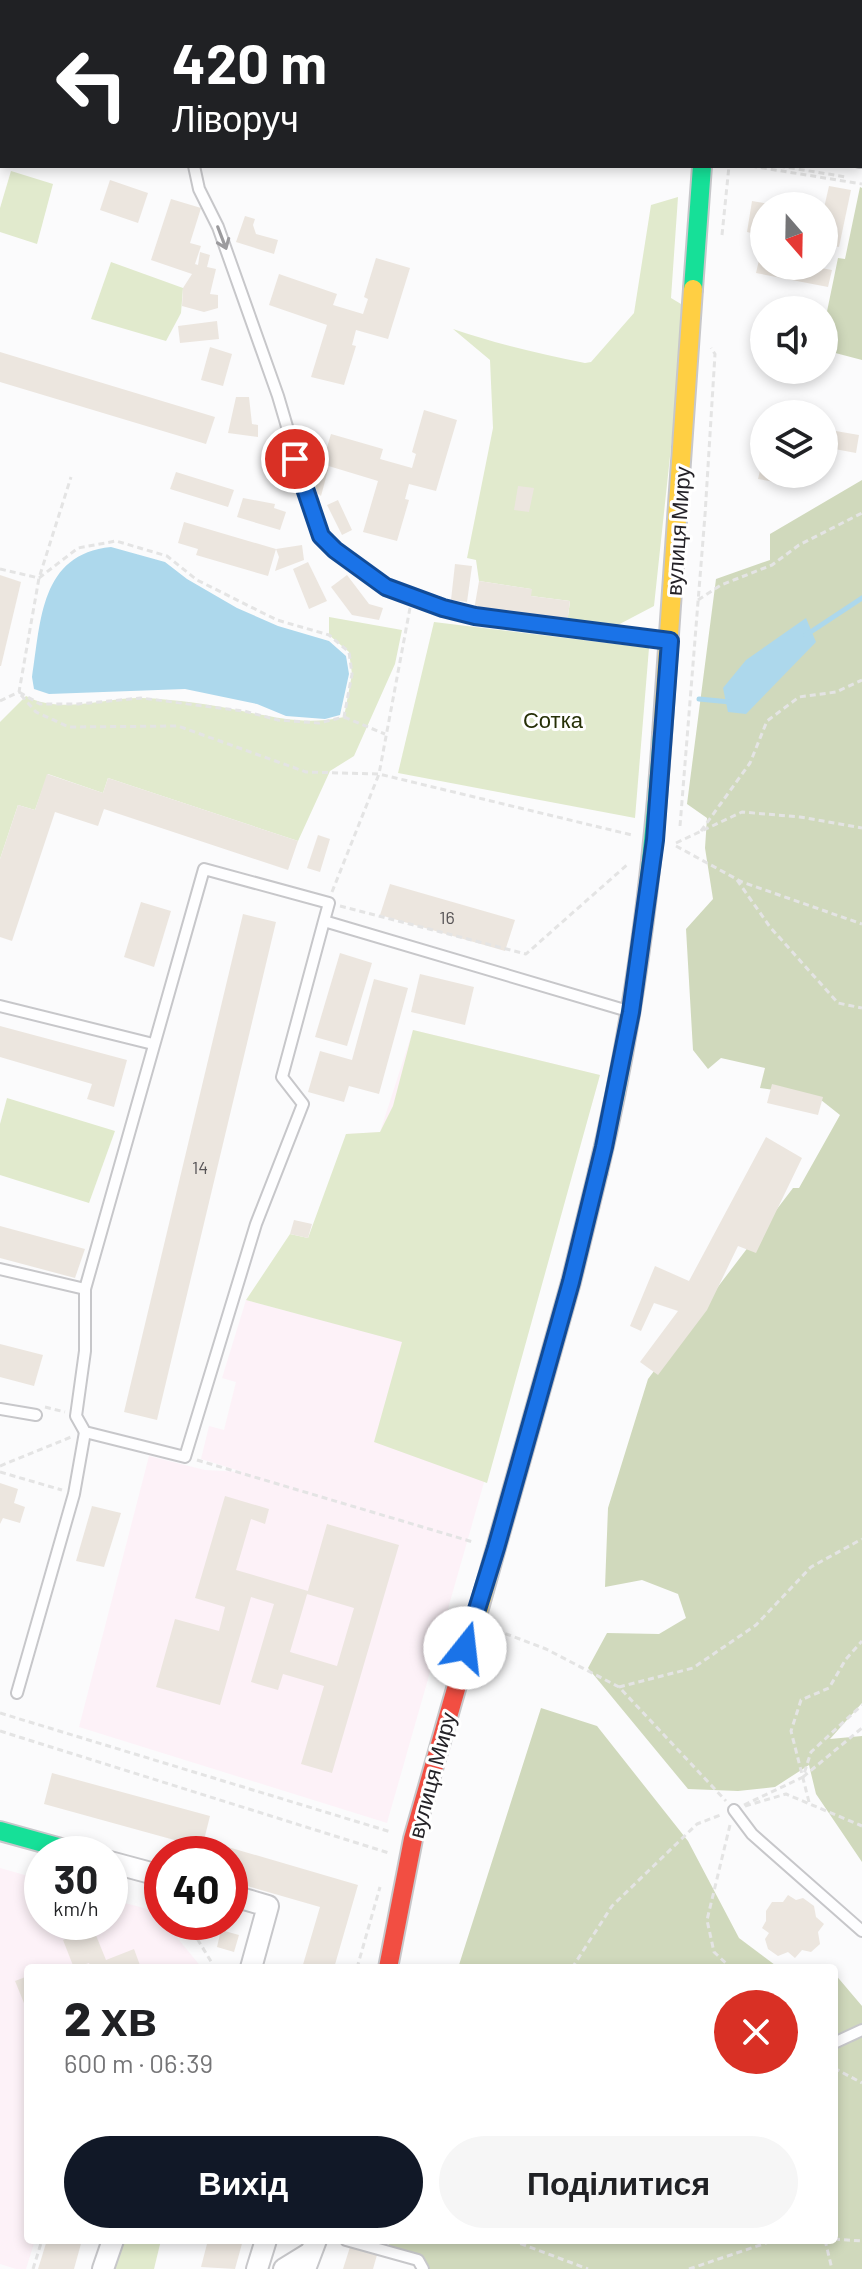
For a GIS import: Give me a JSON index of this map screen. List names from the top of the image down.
{
  "streets": {
    "street": ["вулиця Миру"]
  },
  "parks": ["Сотка"],
  "house_numbers": ["16", "14"],
  "north": "bottom",
  "page": {
    "turn": ["420 m", "Ліворуч"],
    "speed": "30 km/h",
    "limit": "40",
    "heading": ["2 хв", "600 m · 06:39"],
    "buttons": ["Вихід", "Поділитися"]
  }
}
